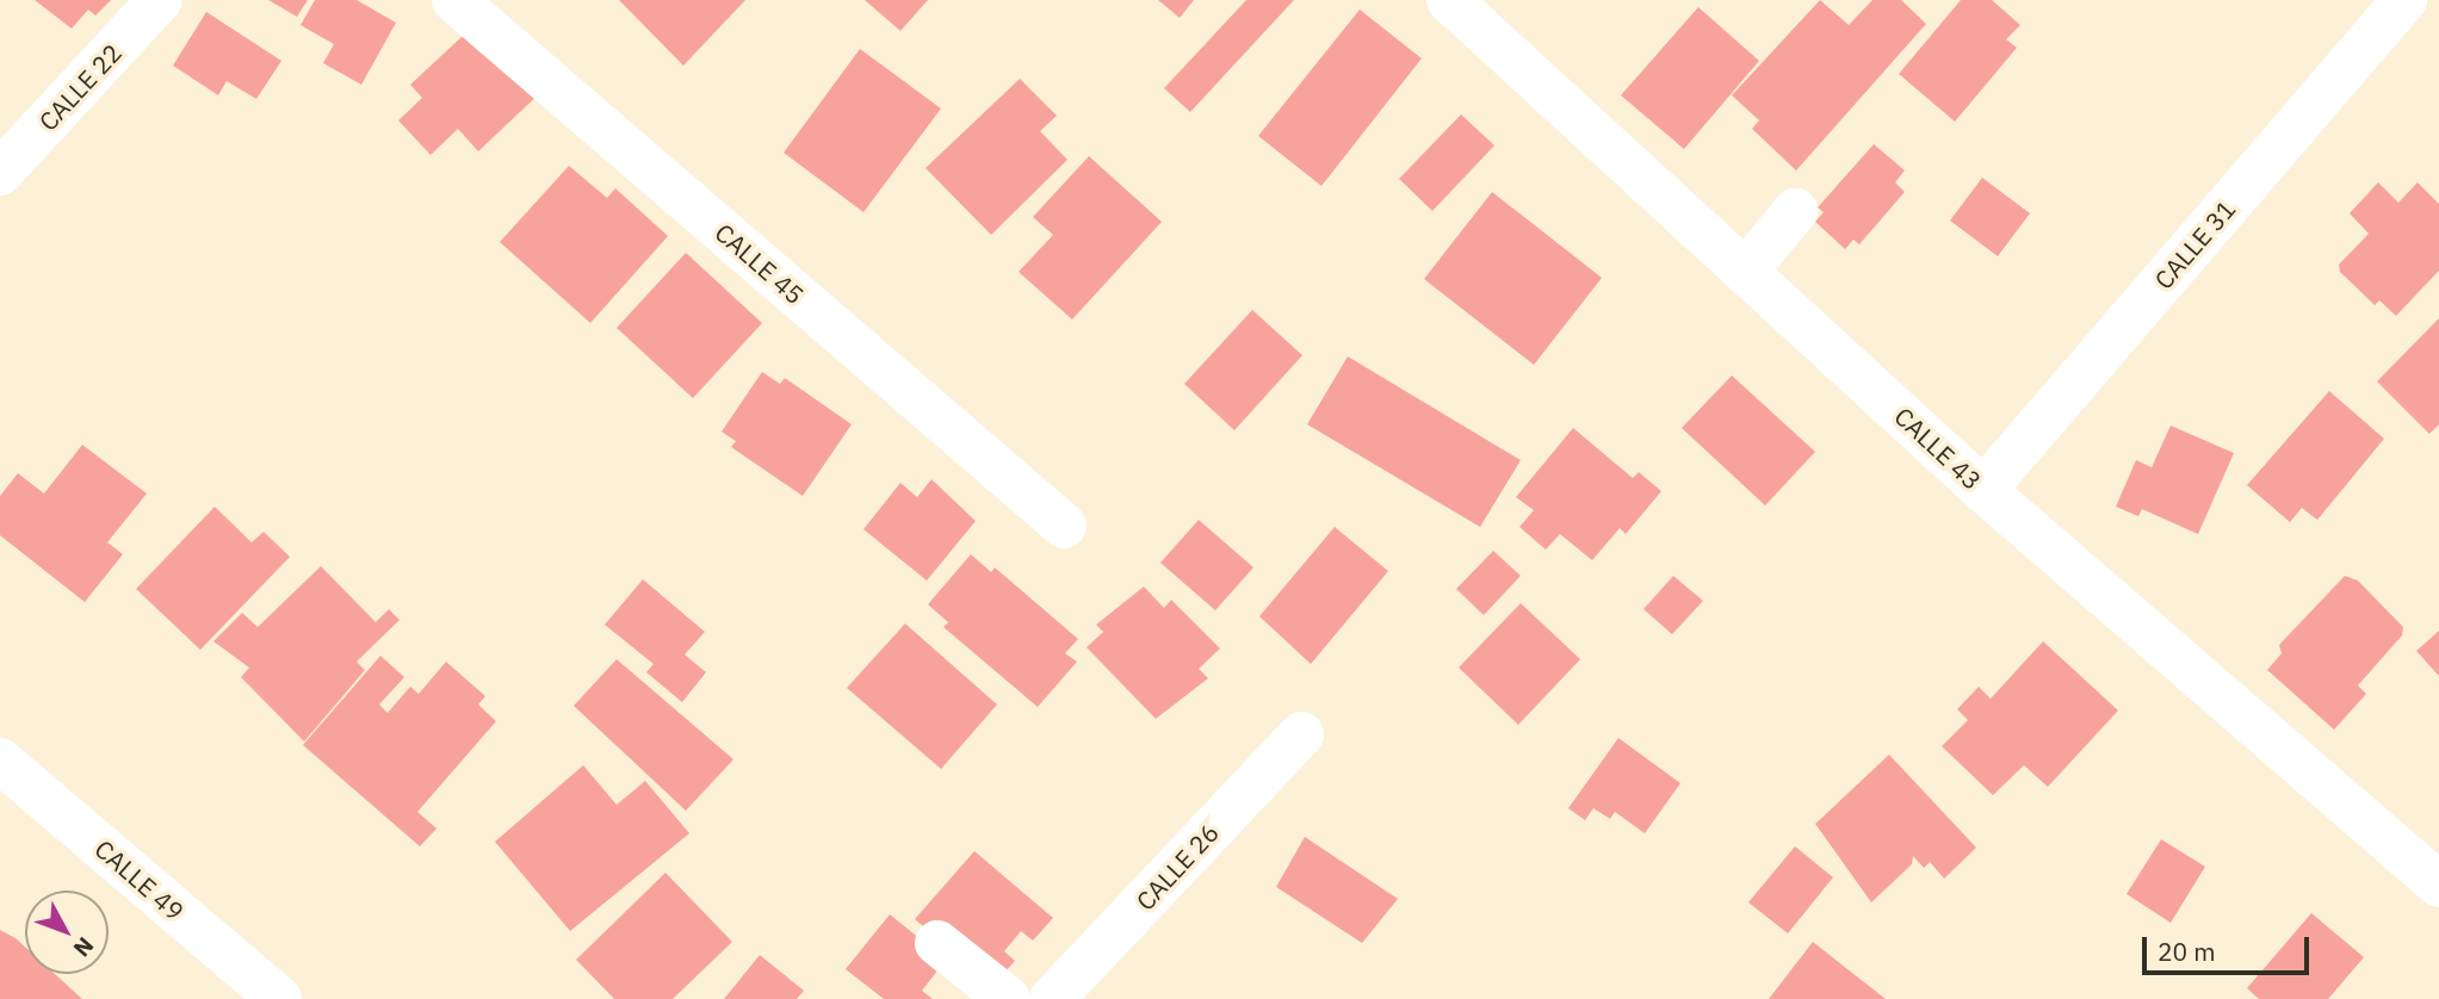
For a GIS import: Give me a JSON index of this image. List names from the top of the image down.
{
  "streets": {
    "street": [
      "CALLE 22",
      "CALLE 31",
      "CALLE 45",
      "CALLE 43",
      "CALLE 26",
      "CALLE 49"
    ]
  },
  "crossings": [
    ["CALLE 31", "CALLE 43"]
  ],
  "scale_bar": "20 m",
  "north": "bottom right"
}
